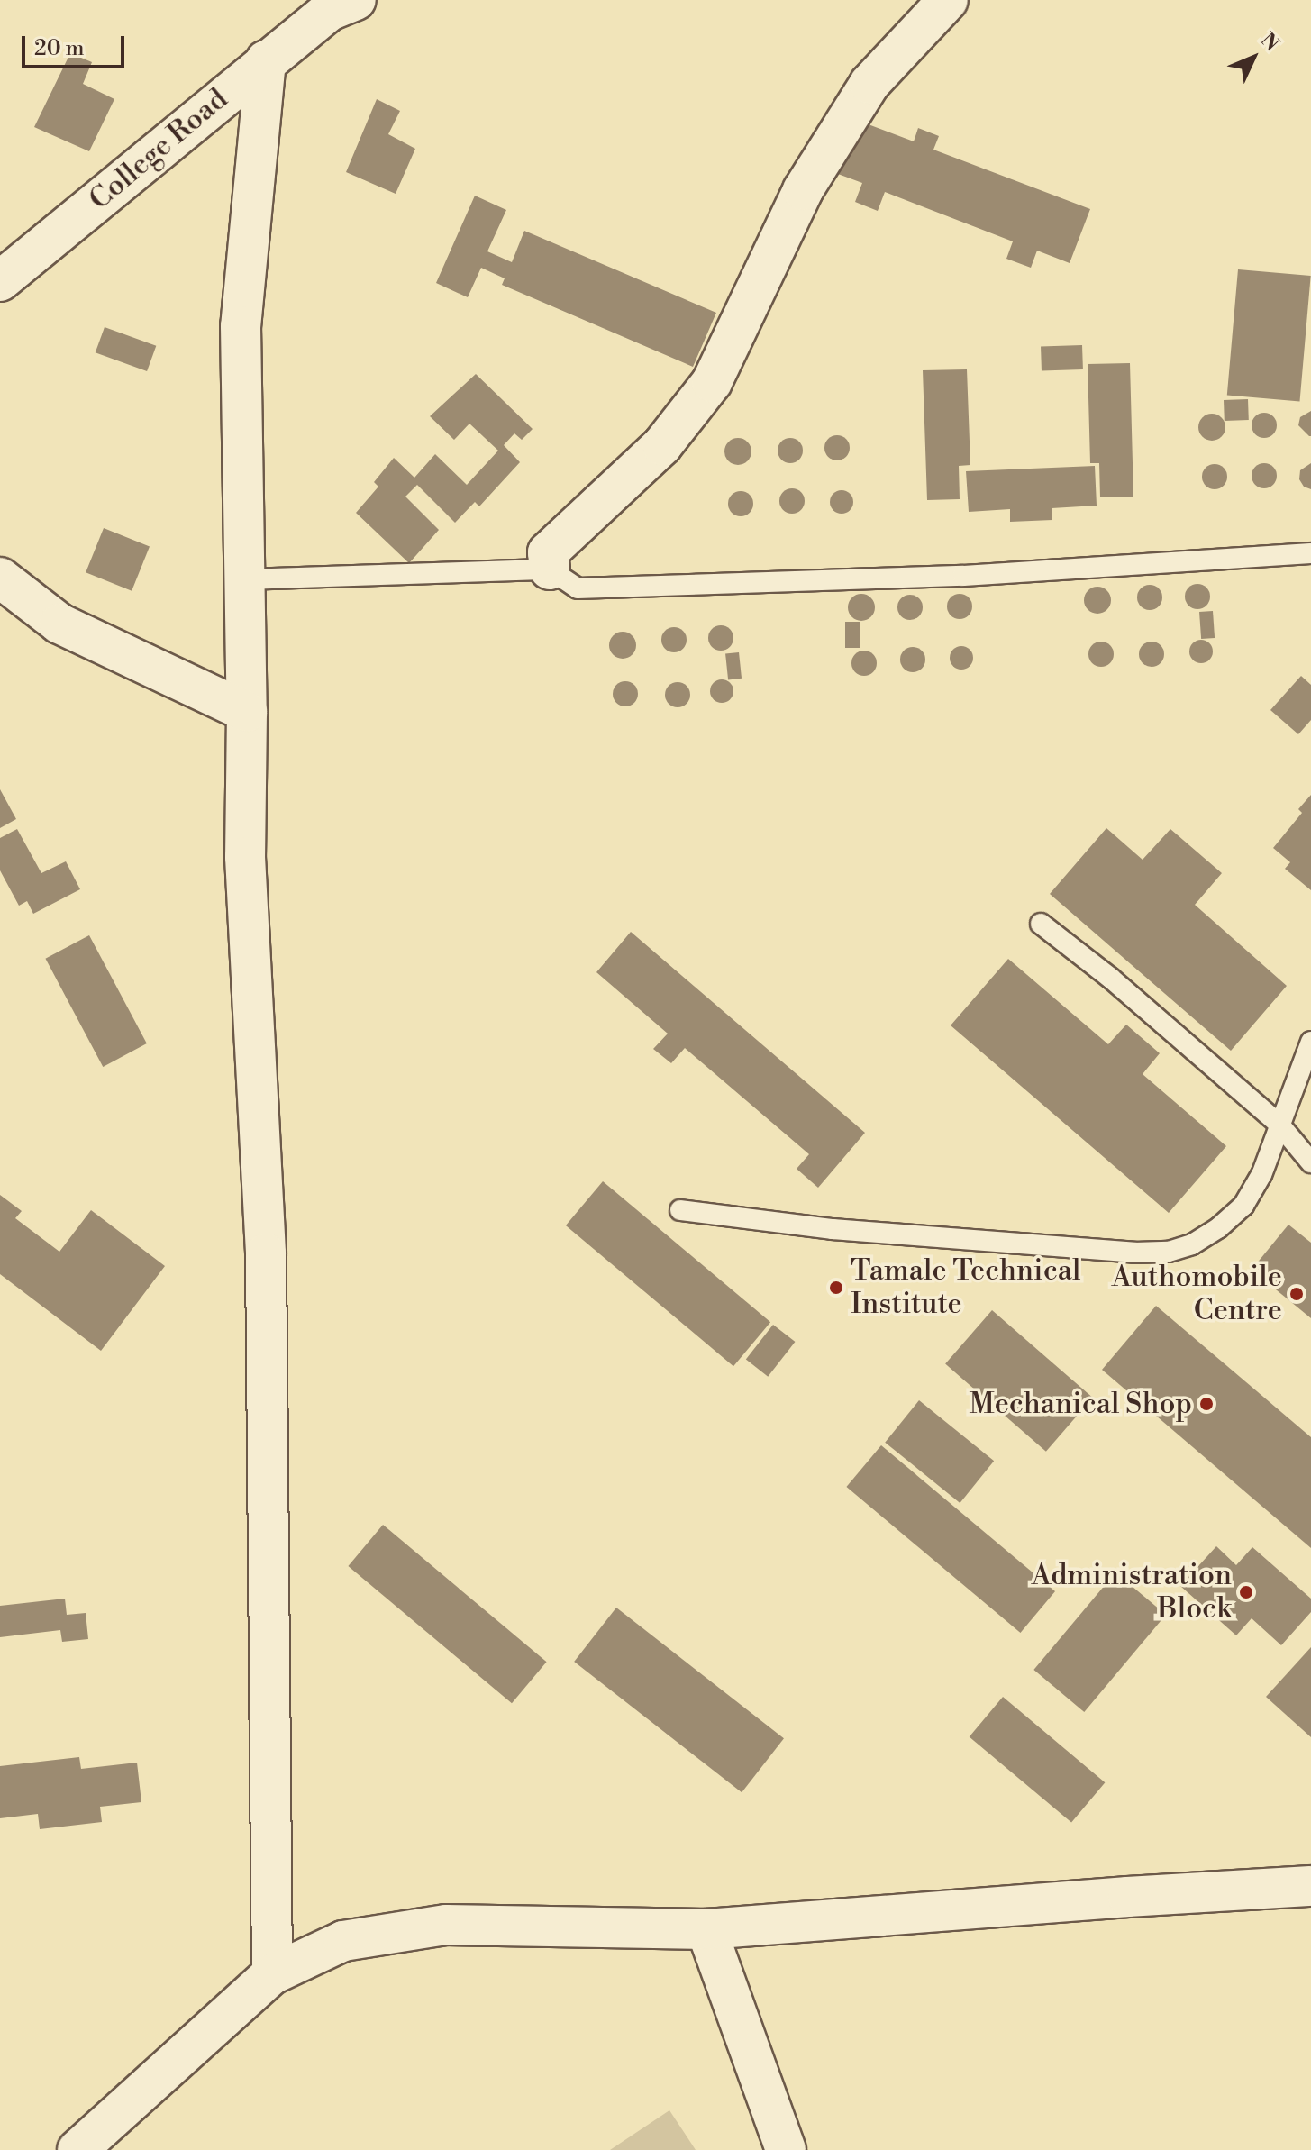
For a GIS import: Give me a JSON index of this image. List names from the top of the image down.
{
  "streets": {
    "street": ["College Road"]
  },
  "places": [
    "Tamale Technical Institute",
    "Authomobile Centre",
    "Mechanical Shop",
    "Administration Block"
  ],
  "scale_bar": "20 m",
  "north": "top right"
}
